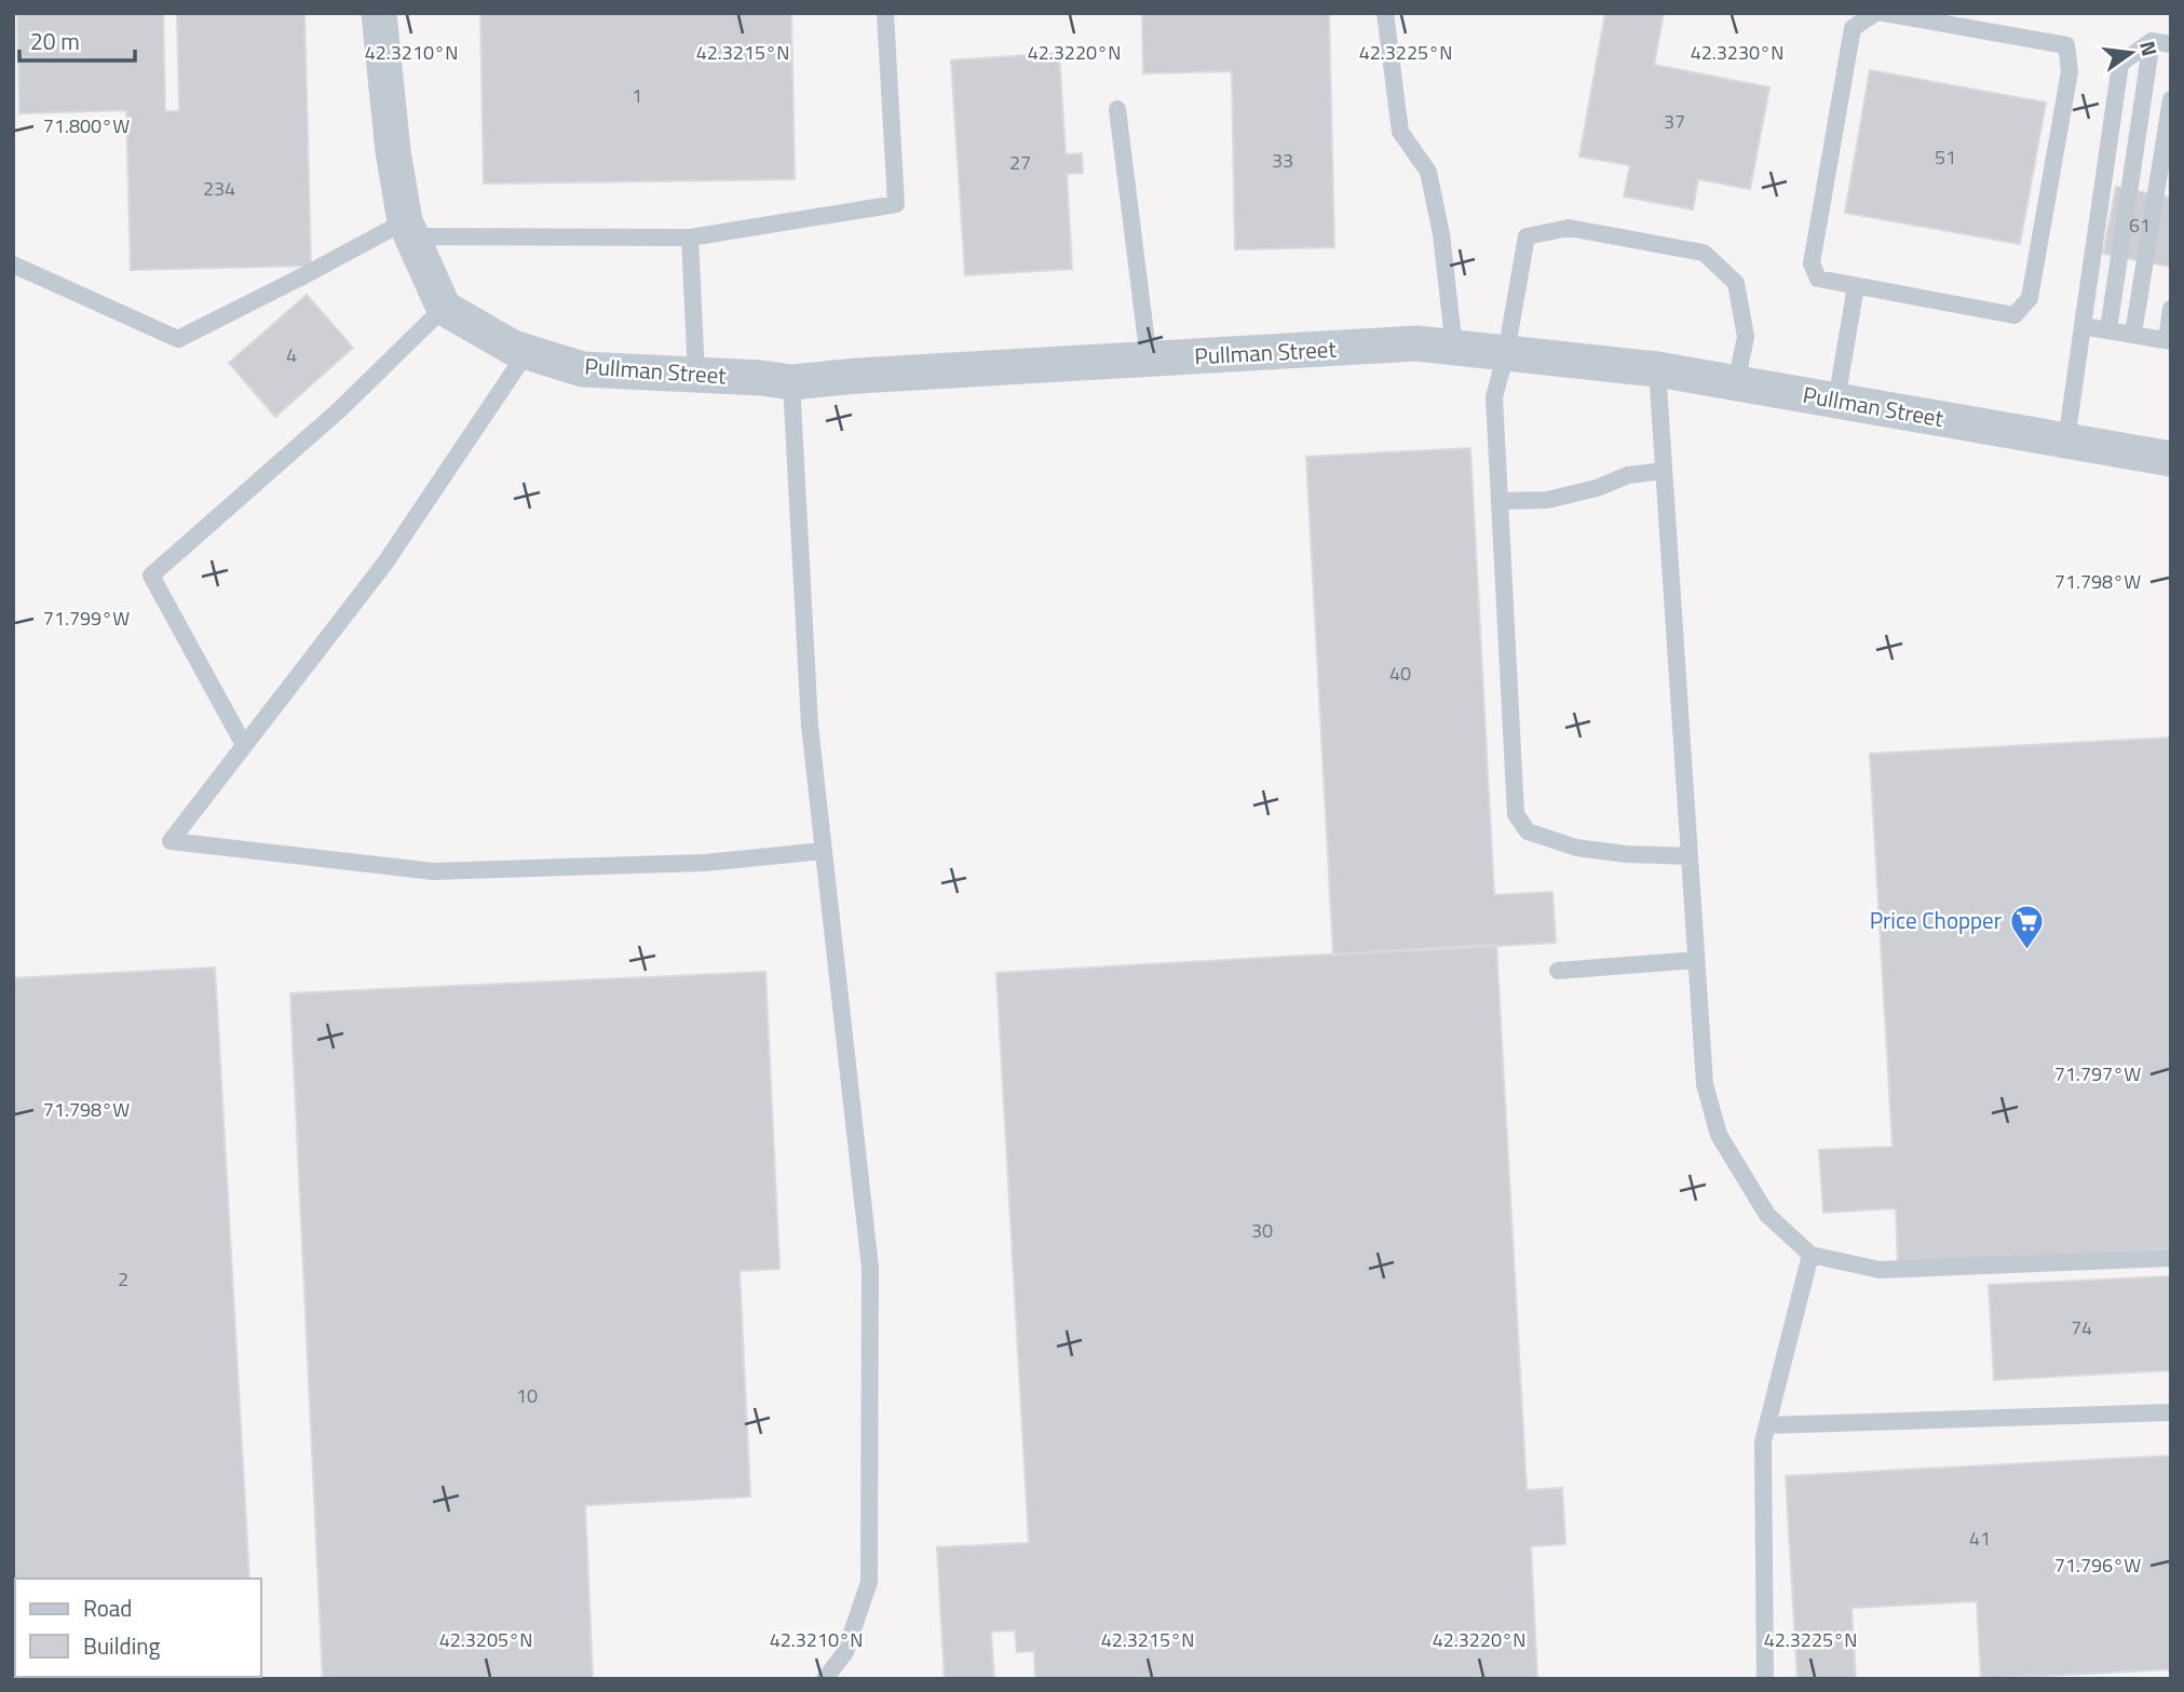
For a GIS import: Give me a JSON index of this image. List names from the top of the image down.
{
  "streets": {
    "street": ["Pullman Street"]
  },
  "places": {
    "supermarket": ["Price Chopper"]
  },
  "house_numbers": [
    "1",
    "37",
    "51",
    "33",
    "27",
    "234",
    "61",
    "4",
    "40",
    "30",
    "2",
    "74",
    "10",
    "41"
  ],
  "legend": ["Road", "Building"],
  "scale_bar": "20 m",
  "north": "right",
  "coordinates": [
    "42.3210°N",
    "42.3215°N",
    "42.3220°N",
    "42.3225°N",
    "42.3230°N",
    "71.800°W",
    "71.798°W",
    "71.799°W",
    "71.797°W",
    "71.796°W",
    "42.3205°N"
  ]
}
